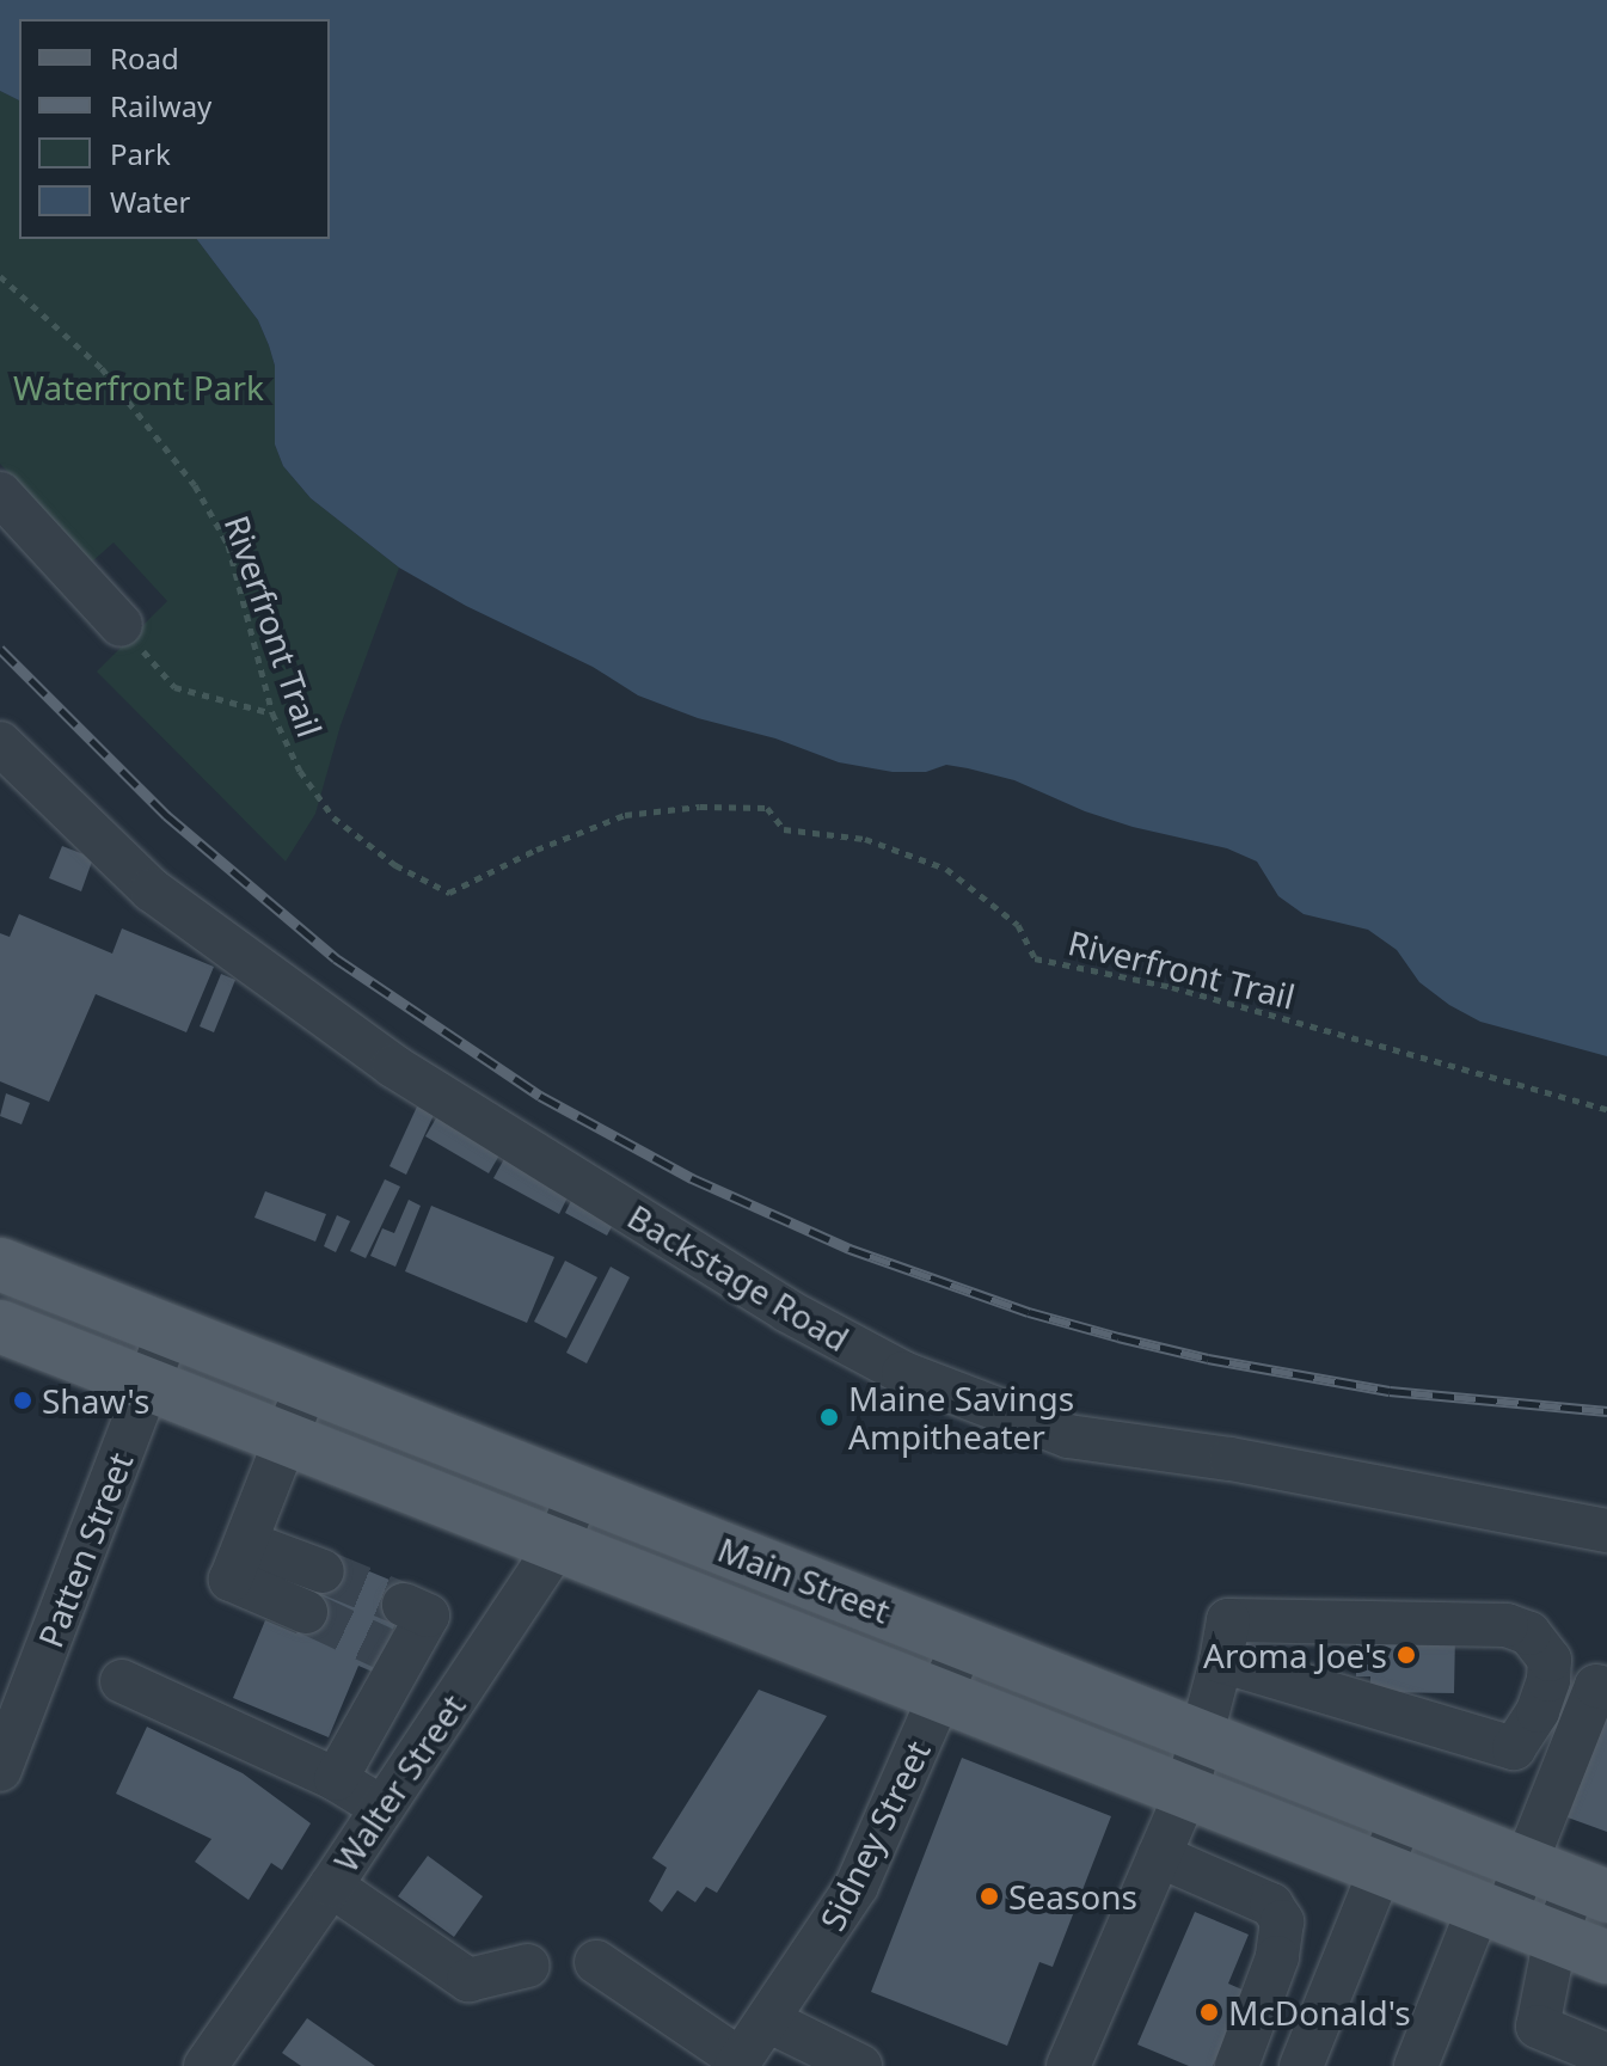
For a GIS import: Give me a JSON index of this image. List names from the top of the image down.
{
  "streets": {
    "main road": ["Main Street"],
    "street": [
      "Backstage Road",
      "Patten Street",
      "Walter Street",
      "Sidney Street"
    ],
    "path": ["Riverfront Trail"]
  },
  "crossings": [
    ["Patten Street", "Main Street"],
    ["Main Street", "Walter Street"],
    ["Main Street", "Sidney Street"]
  ],
  "parks": ["Waterfront Park"],
  "places": [
    "Shaw's",
    "Maine Savings Ampitheater",
    "Aroma Joe's",
    "Seasons",
    "McDonald's"
  ],
  "legend": [
    "Road",
    "Railway",
    "Park",
    "Water"
  ]
}
